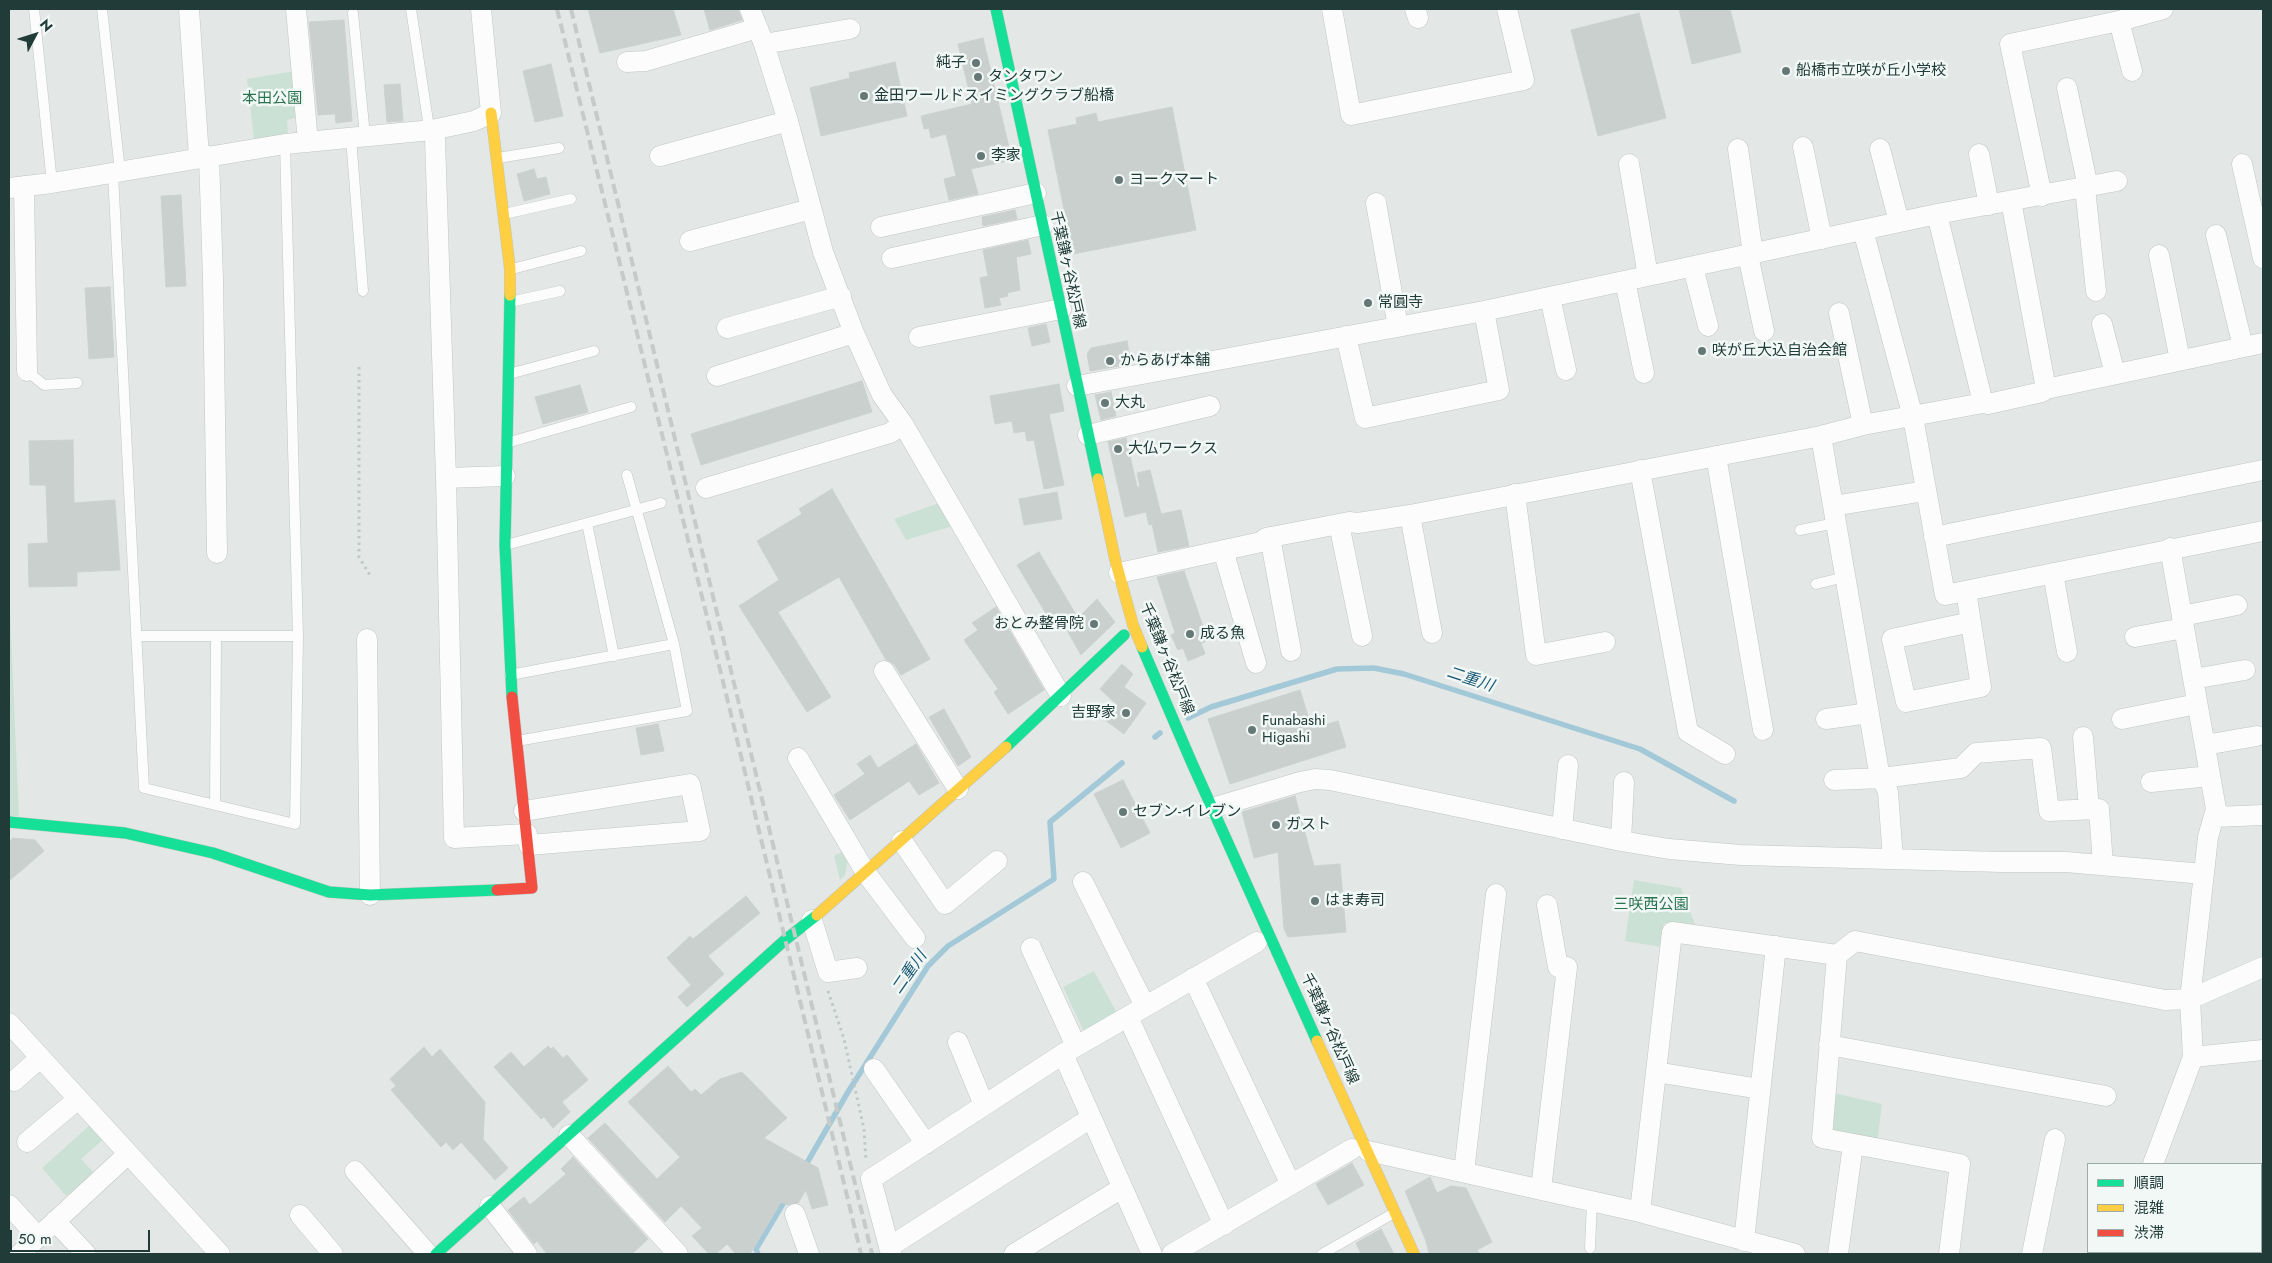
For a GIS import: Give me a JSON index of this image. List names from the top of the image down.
{
  "streets": {
    "street": ["千葉鎌ヶ谷松戸線"]
  },
  "water": ["二重川"],
  "parks": ["本田公園", "三咲西公園"],
  "places": [
    "純子",
    "船橋市立咲が丘小学校",
    "タンタワン",
    "金田ワールドスイミングクラブ船橋",
    "李家",
    "ヨークマート",
    "常圓寺",
    "咲が丘大込自治会館",
    "からあげ本舗",
    "大丸",
    "大仏ワークス",
    "おとみ整骨院",
    "成る魚",
    "吉野家",
    "Funabashi Higashi",
    "セブン-イレブン",
    "ガスト",
    "はま寿司"
  ],
  "legend": ["順調", "混雑", "渋滞"],
  "scale_bar": "50 m",
  "north": "top right"
}
